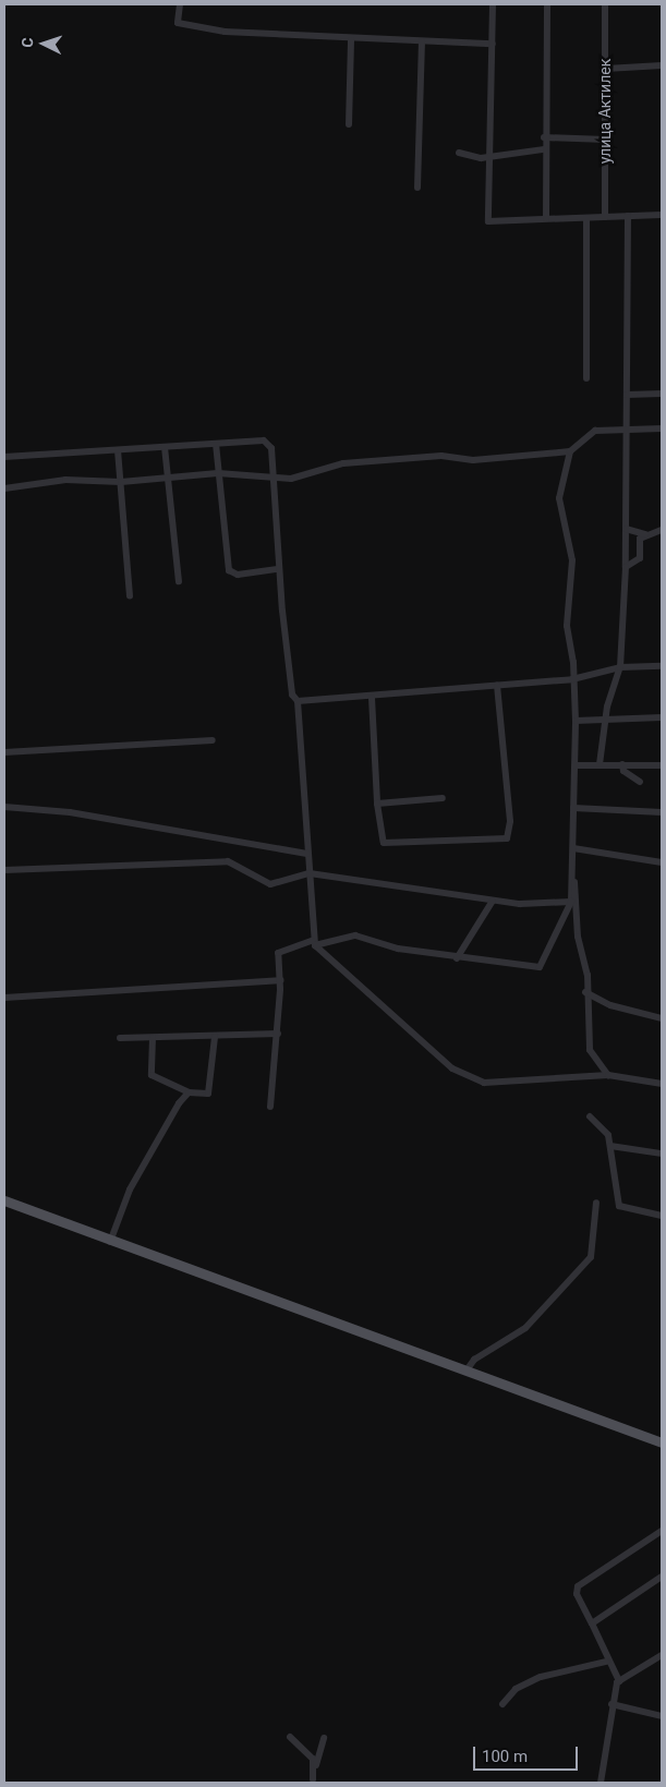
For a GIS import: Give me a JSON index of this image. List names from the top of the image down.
{
  "streets": {
    "street": ["улица Актилек"]
  },
  "scale_bar": "100 m",
  "north": "left"
}
